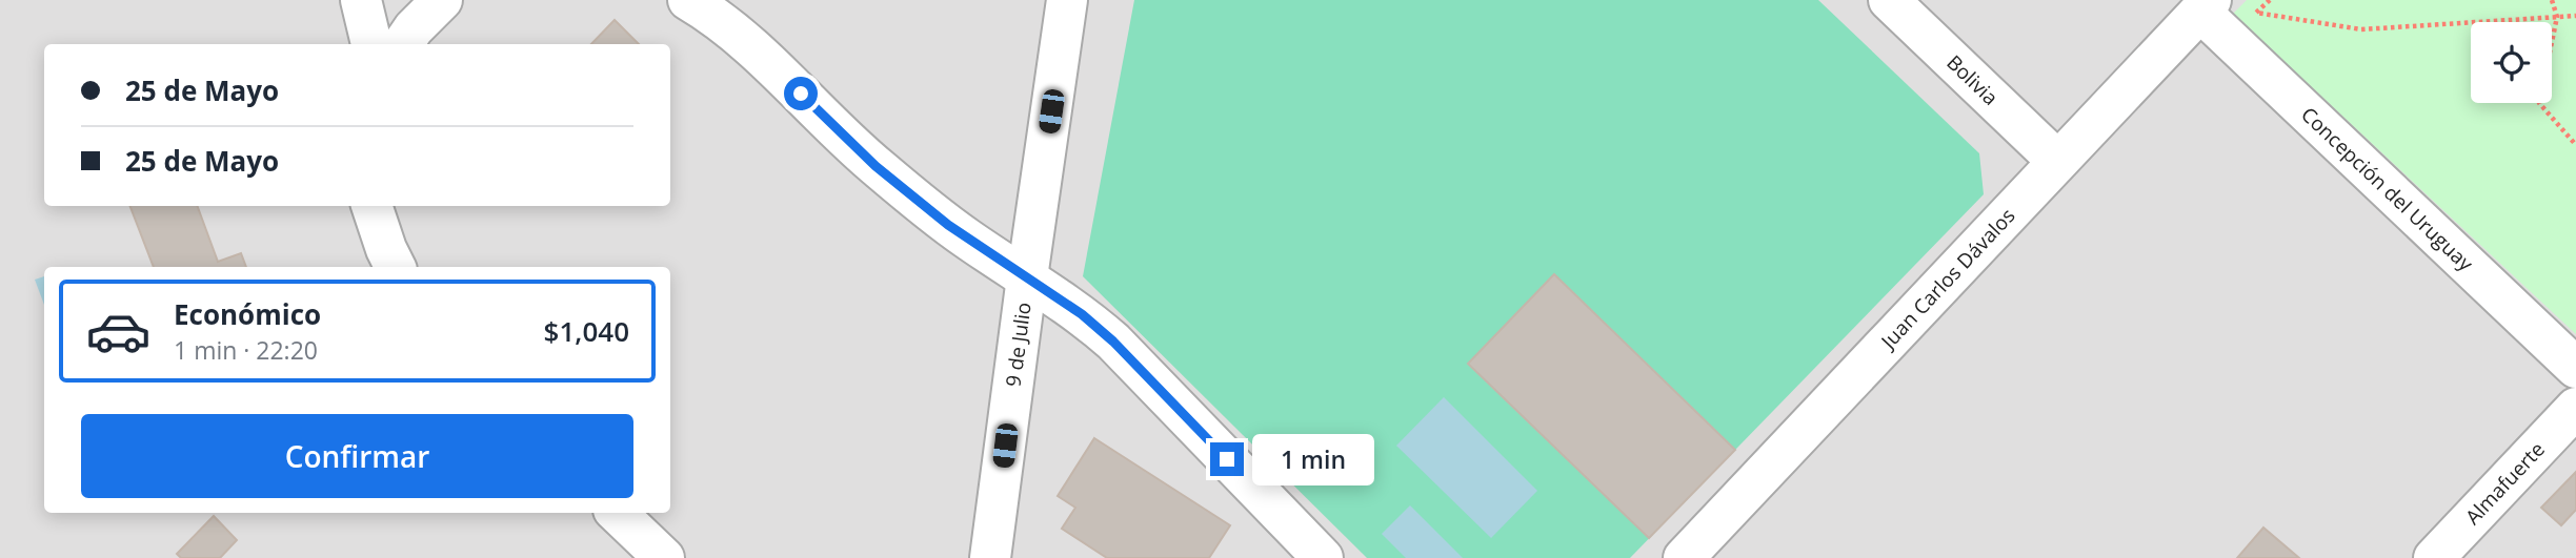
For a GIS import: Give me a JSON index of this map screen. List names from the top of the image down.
{
  "streets": {
    "street": [
      "Bolivia",
      "Concepción del Uruguay",
      "Juan Carlos Dávalos",
      "9 de Julio",
      "Almafuerte"
    ]
  },
  "crossings": [
    ["Bolivia", "Juan Carlos Dávalos"],
    ["Concepción del Uruguay", "Juan Carlos Dávalos"]
  ],
  "page": {
    "banner": ["25 de Mayo", "25 de Mayo"],
    "list": [
      {
        "name": "Económico",
        "note": "1 min · 22:20",
        "value": "$1,040"
      }
    ],
    "buttons": "Confirmar",
    "bubble": "1 min"
  }
}
